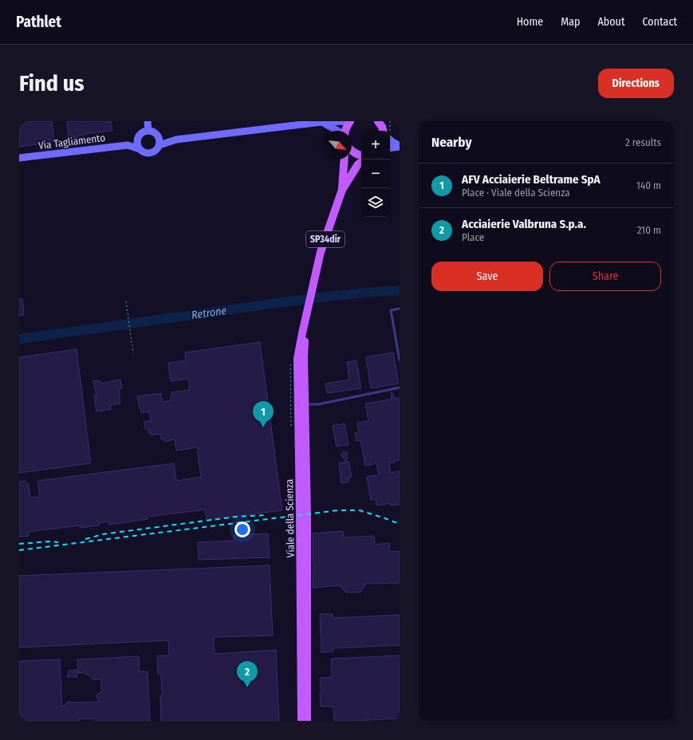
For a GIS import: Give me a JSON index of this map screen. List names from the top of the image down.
{
  "streets": {
    "main road": ["SP34dir", "Viale della Scienza"],
    "street": ["Via Tagliamento"]
  },
  "crossings": [
    ["SP34dir", "Viale della Scienza"]
  ],
  "water": ["Retrone"],
  "north": "bottom right",
  "page": {
    "header": "Pathlet",
    "nav": [
      "Home",
      "Map",
      "About",
      "Contact"
    ],
    "buttons": [
      "Directions",
      ["Save", "Share"]
    ],
    "title": "Find us",
    "heading": ["Nearby", "2 results"],
    "map_buttons": ["+", "−"],
    "list": [
      {
        "mark": "1",
        "name": "AFV Acciaierie Beltrame SpA",
        "note": "Place · Viale della Scienza",
        "value": "140 m"
      },
      {
        "mark": "2",
        "name": "Acciaierie Valbruna S.p.a.",
        "note": "Place",
        "value": "210 m"
      }
    ],
    "pins": ["1", "2"]
  }
}
